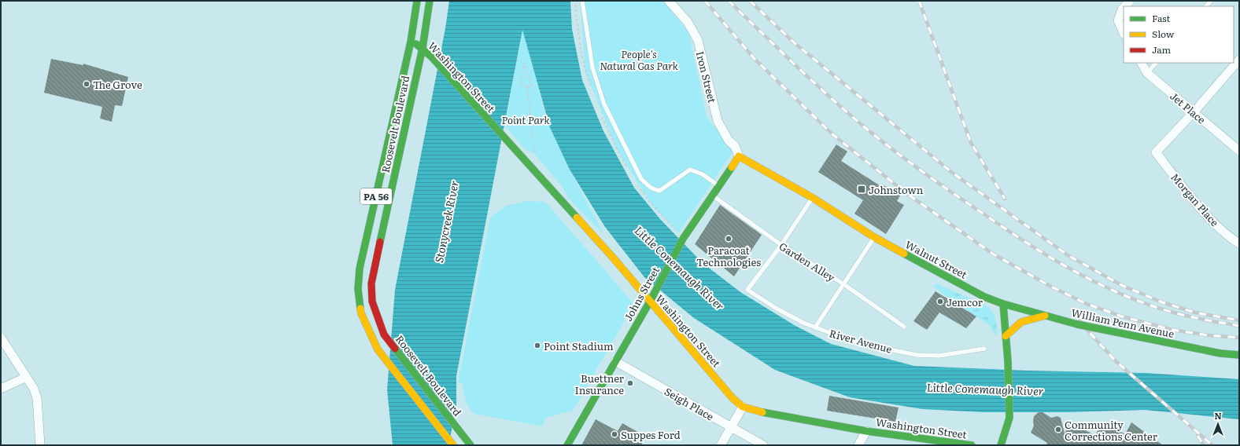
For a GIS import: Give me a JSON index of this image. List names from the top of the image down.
{
  "streets": {
    "main road": [
      "Washington Street",
      "Roosevelt Boulevard",
      "PA 56",
      "Walnut Street",
      "Johns Street",
      "William Penn Avenue"
    ],
    "street": [
      "Iron Street",
      "Jet Place",
      "Morgan Place",
      "Seigh Place"
    ],
    "lane": ["Garden Alley", "River Avenue"]
  },
  "crossings": [
    ["Washington Street", "Roosevelt Boulevard"],
    ["Washington Street", "Johns Street"],
    ["Iron Street", "Walnut Street"],
    ["Iron Street", "Johns Street"],
    ["Jet Place", "Morgan Place"],
    ["Walnut Street", "Johns Street"],
    ["Walnut Street", "William Penn Avenue"],
    ["Garden Alley", "Johns Street"],
    ["Garden Alley", "River Avenue"],
    ["Johns Street", "Seigh Place"]
  ],
  "water": ["Stonycreek River", "Little Conemaugh River"],
  "parks": ["People's Natural Gas Park", "Point Park"],
  "places": {
    "other": [
      "The Grove",
      "Paracoat Technologies",
      "Jemcor",
      "Point Stadium",
      "Buettner Insurance",
      "Community Corrections Center",
      "Suppes Ford"
    ],
    "transit": ["Johnstown"]
  },
  "legend": ["Fast", "Slow", "Jam"],
  "north": "top"
}
